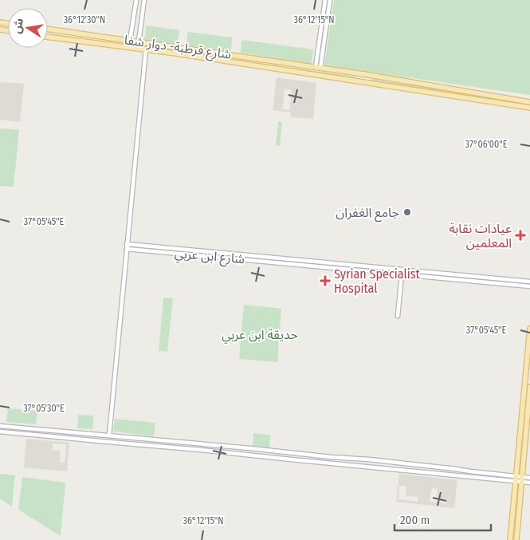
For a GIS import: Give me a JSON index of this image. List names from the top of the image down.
{
  "streets": {
    "main road": ["شارع قرطبة- دوار شفا"],
    "street": ["شارع ابن عربي"]
  },
  "parks": ["حديقة ابن عربي"],
  "places": {
    "other": ["جامع الغفران"],
    "health": ["عيادات نقابة المعلمين", "Syrian Specialist Hospital"]
  },
  "scale_bar": "200 m",
  "north": "left",
  "coordinates": [
    "36°12'30\"N",
    "36°12'15\"N",
    "37°06'00\"E",
    "37°05'45\"E",
    "37°05'30\"E"
  ]
}
